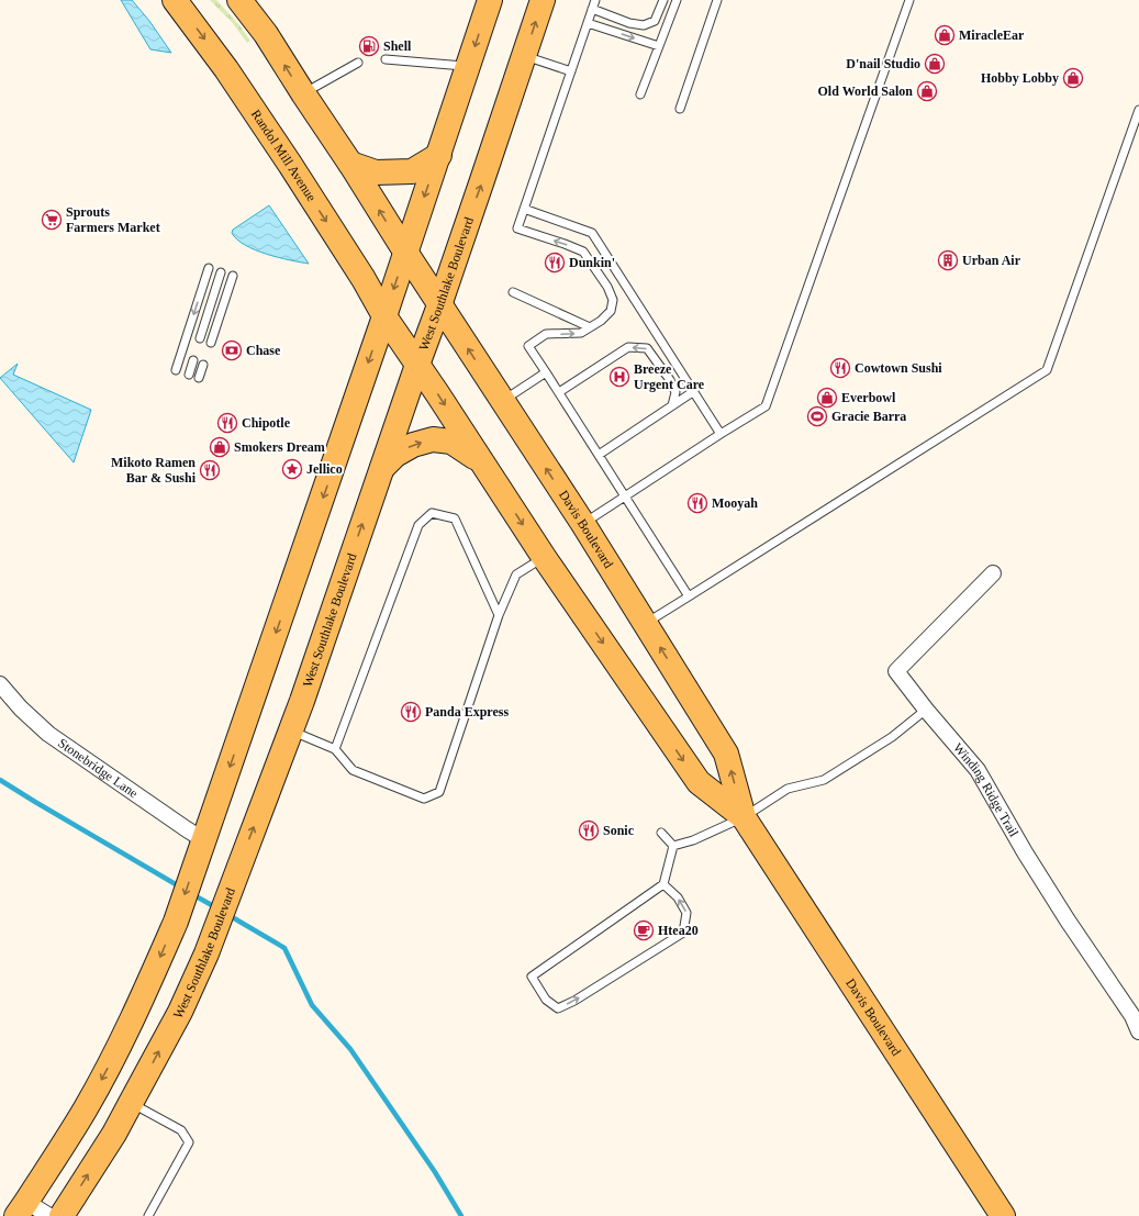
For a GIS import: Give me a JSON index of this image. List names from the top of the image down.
{
  "streets": {
    "main road": ["Randol Mill Avenue", "West Southlake Boulevard", "Davis Boulevard"],
    "street": ["Stonebridge Lane", "Winding Ridge Trail"]
  },
  "crossings": [
    ["Randol Mill Avenue", "Davis Boulevard"],
    ["West Southlake Boulevard", "Davis Boulevard"]
  ],
  "places": {
    "shop": [
      "MiracleEar",
      "D'nail Studio",
      "Hobby Lobby",
      "Old World Salon",
      "Everbowl",
      "Smokers Dream"
    ],
    "fuel station": ["Shell"],
    "supermarket": ["Sprouts Farmers Market"],
    "building": ["Urban Air"],
    "restaurant": [
      "Dunkin'",
      "Cowtown Sushi",
      "Chipotle",
      "Mikoto Ramen Bar & Sushi",
      "Mooyah",
      "Panda Express",
      "Sonic"
    ],
    "bank": ["Chase"],
    "hospital": ["Breeze Urgent Care"],
    "sports": ["Gracie Barra"],
    "place": ["Jellico"],
    "cafe": ["Htea20"]
  }
}
